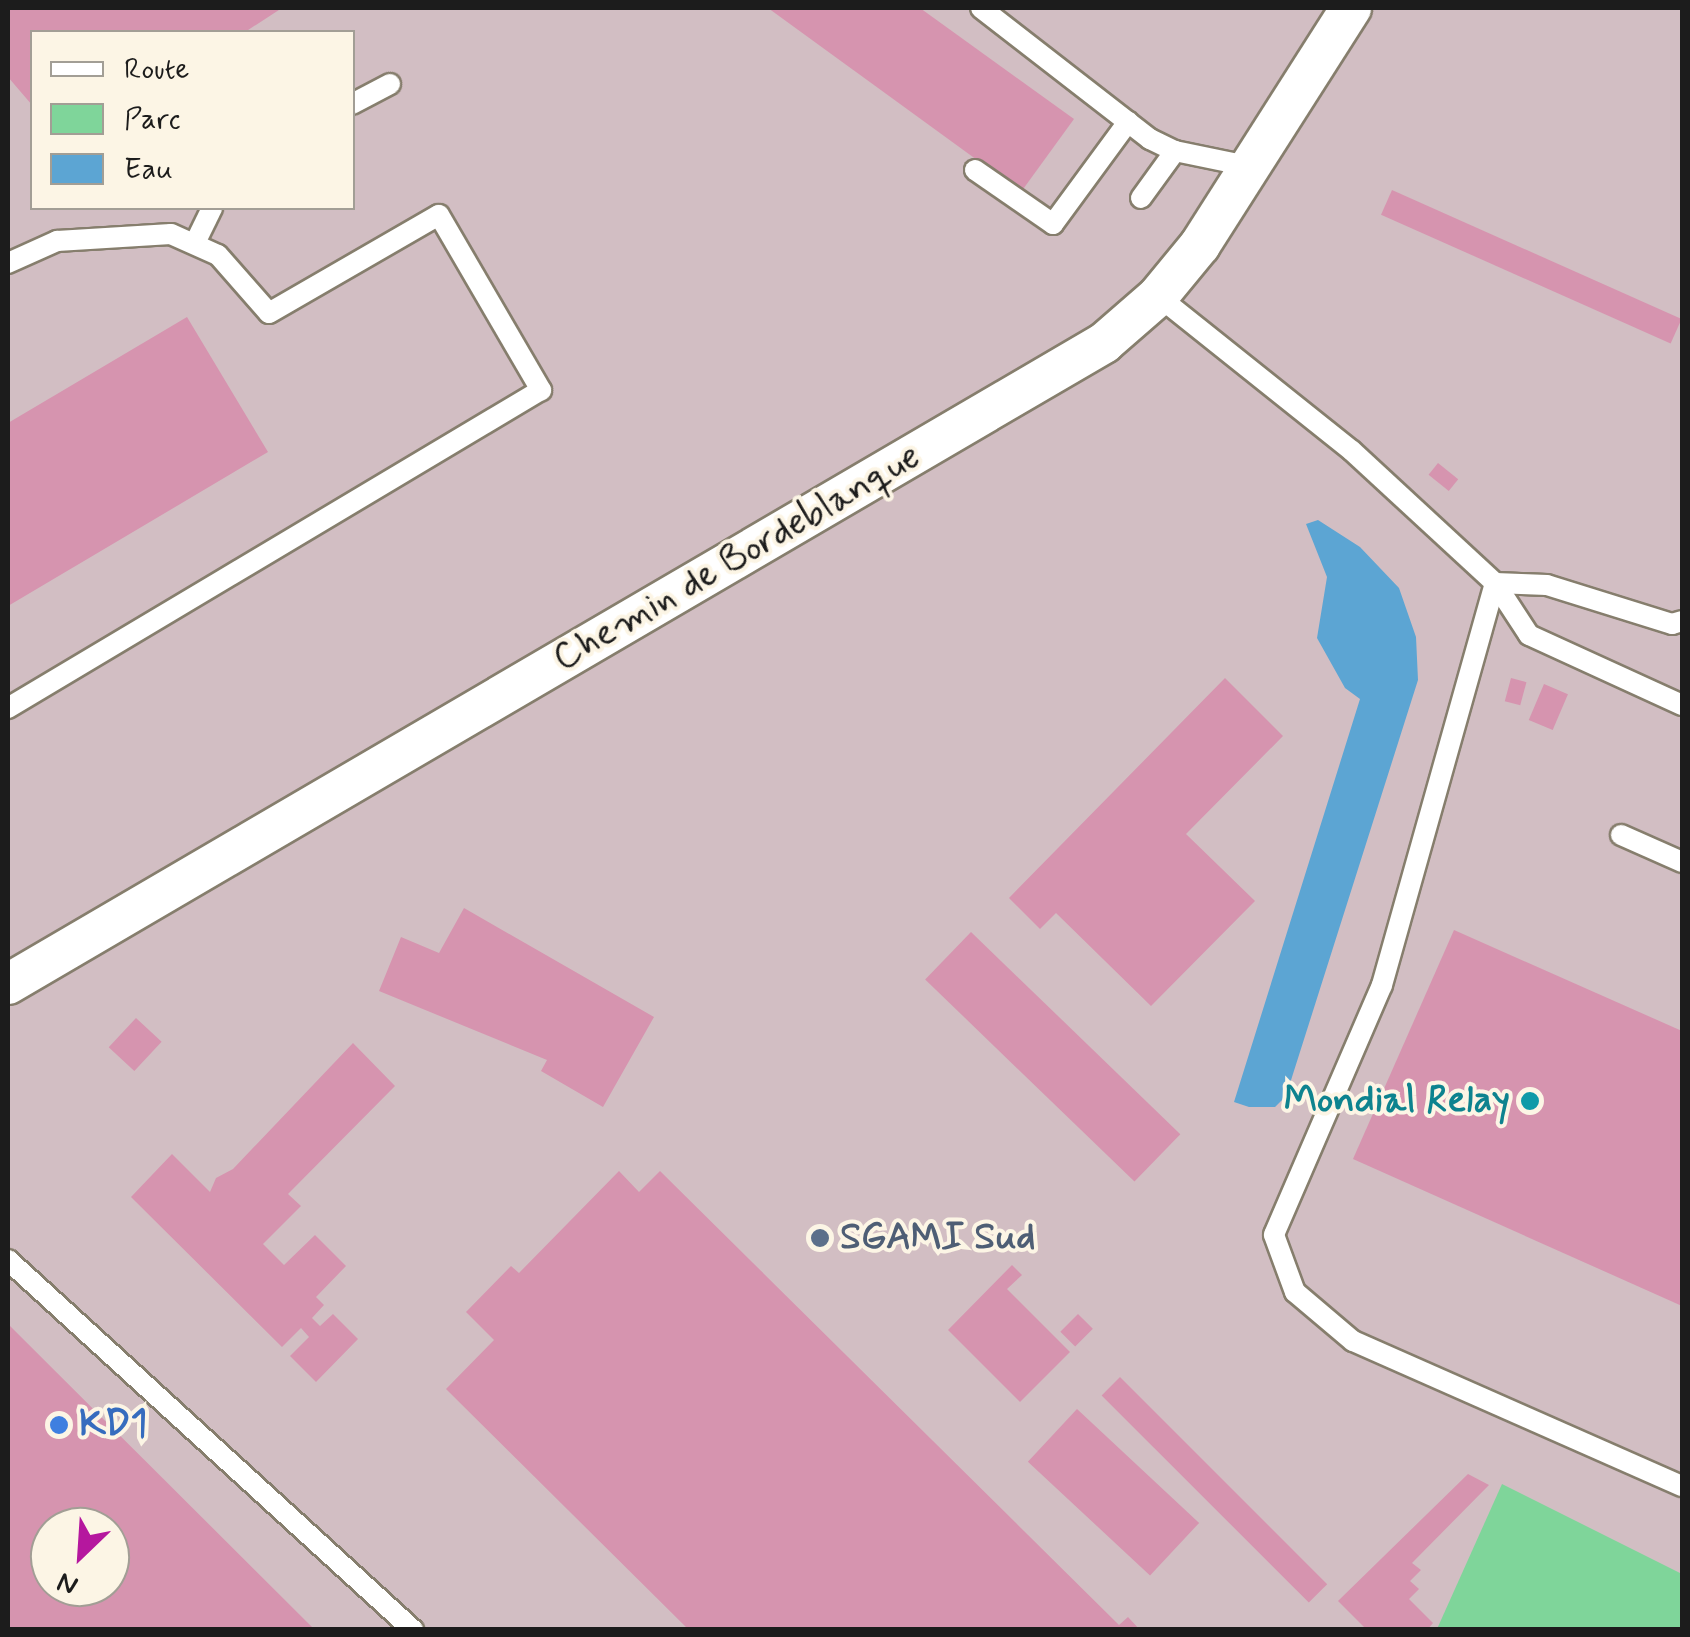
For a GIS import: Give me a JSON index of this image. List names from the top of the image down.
{
  "streets": {
    "street": ["Chemin de Bordeblanque"]
  },
  "places": ["Mondial Relay", "SGAMI Sud", "KD1"],
  "legend": ["Route", "Parc", "Eau"],
  "north": "bottom left"
}
